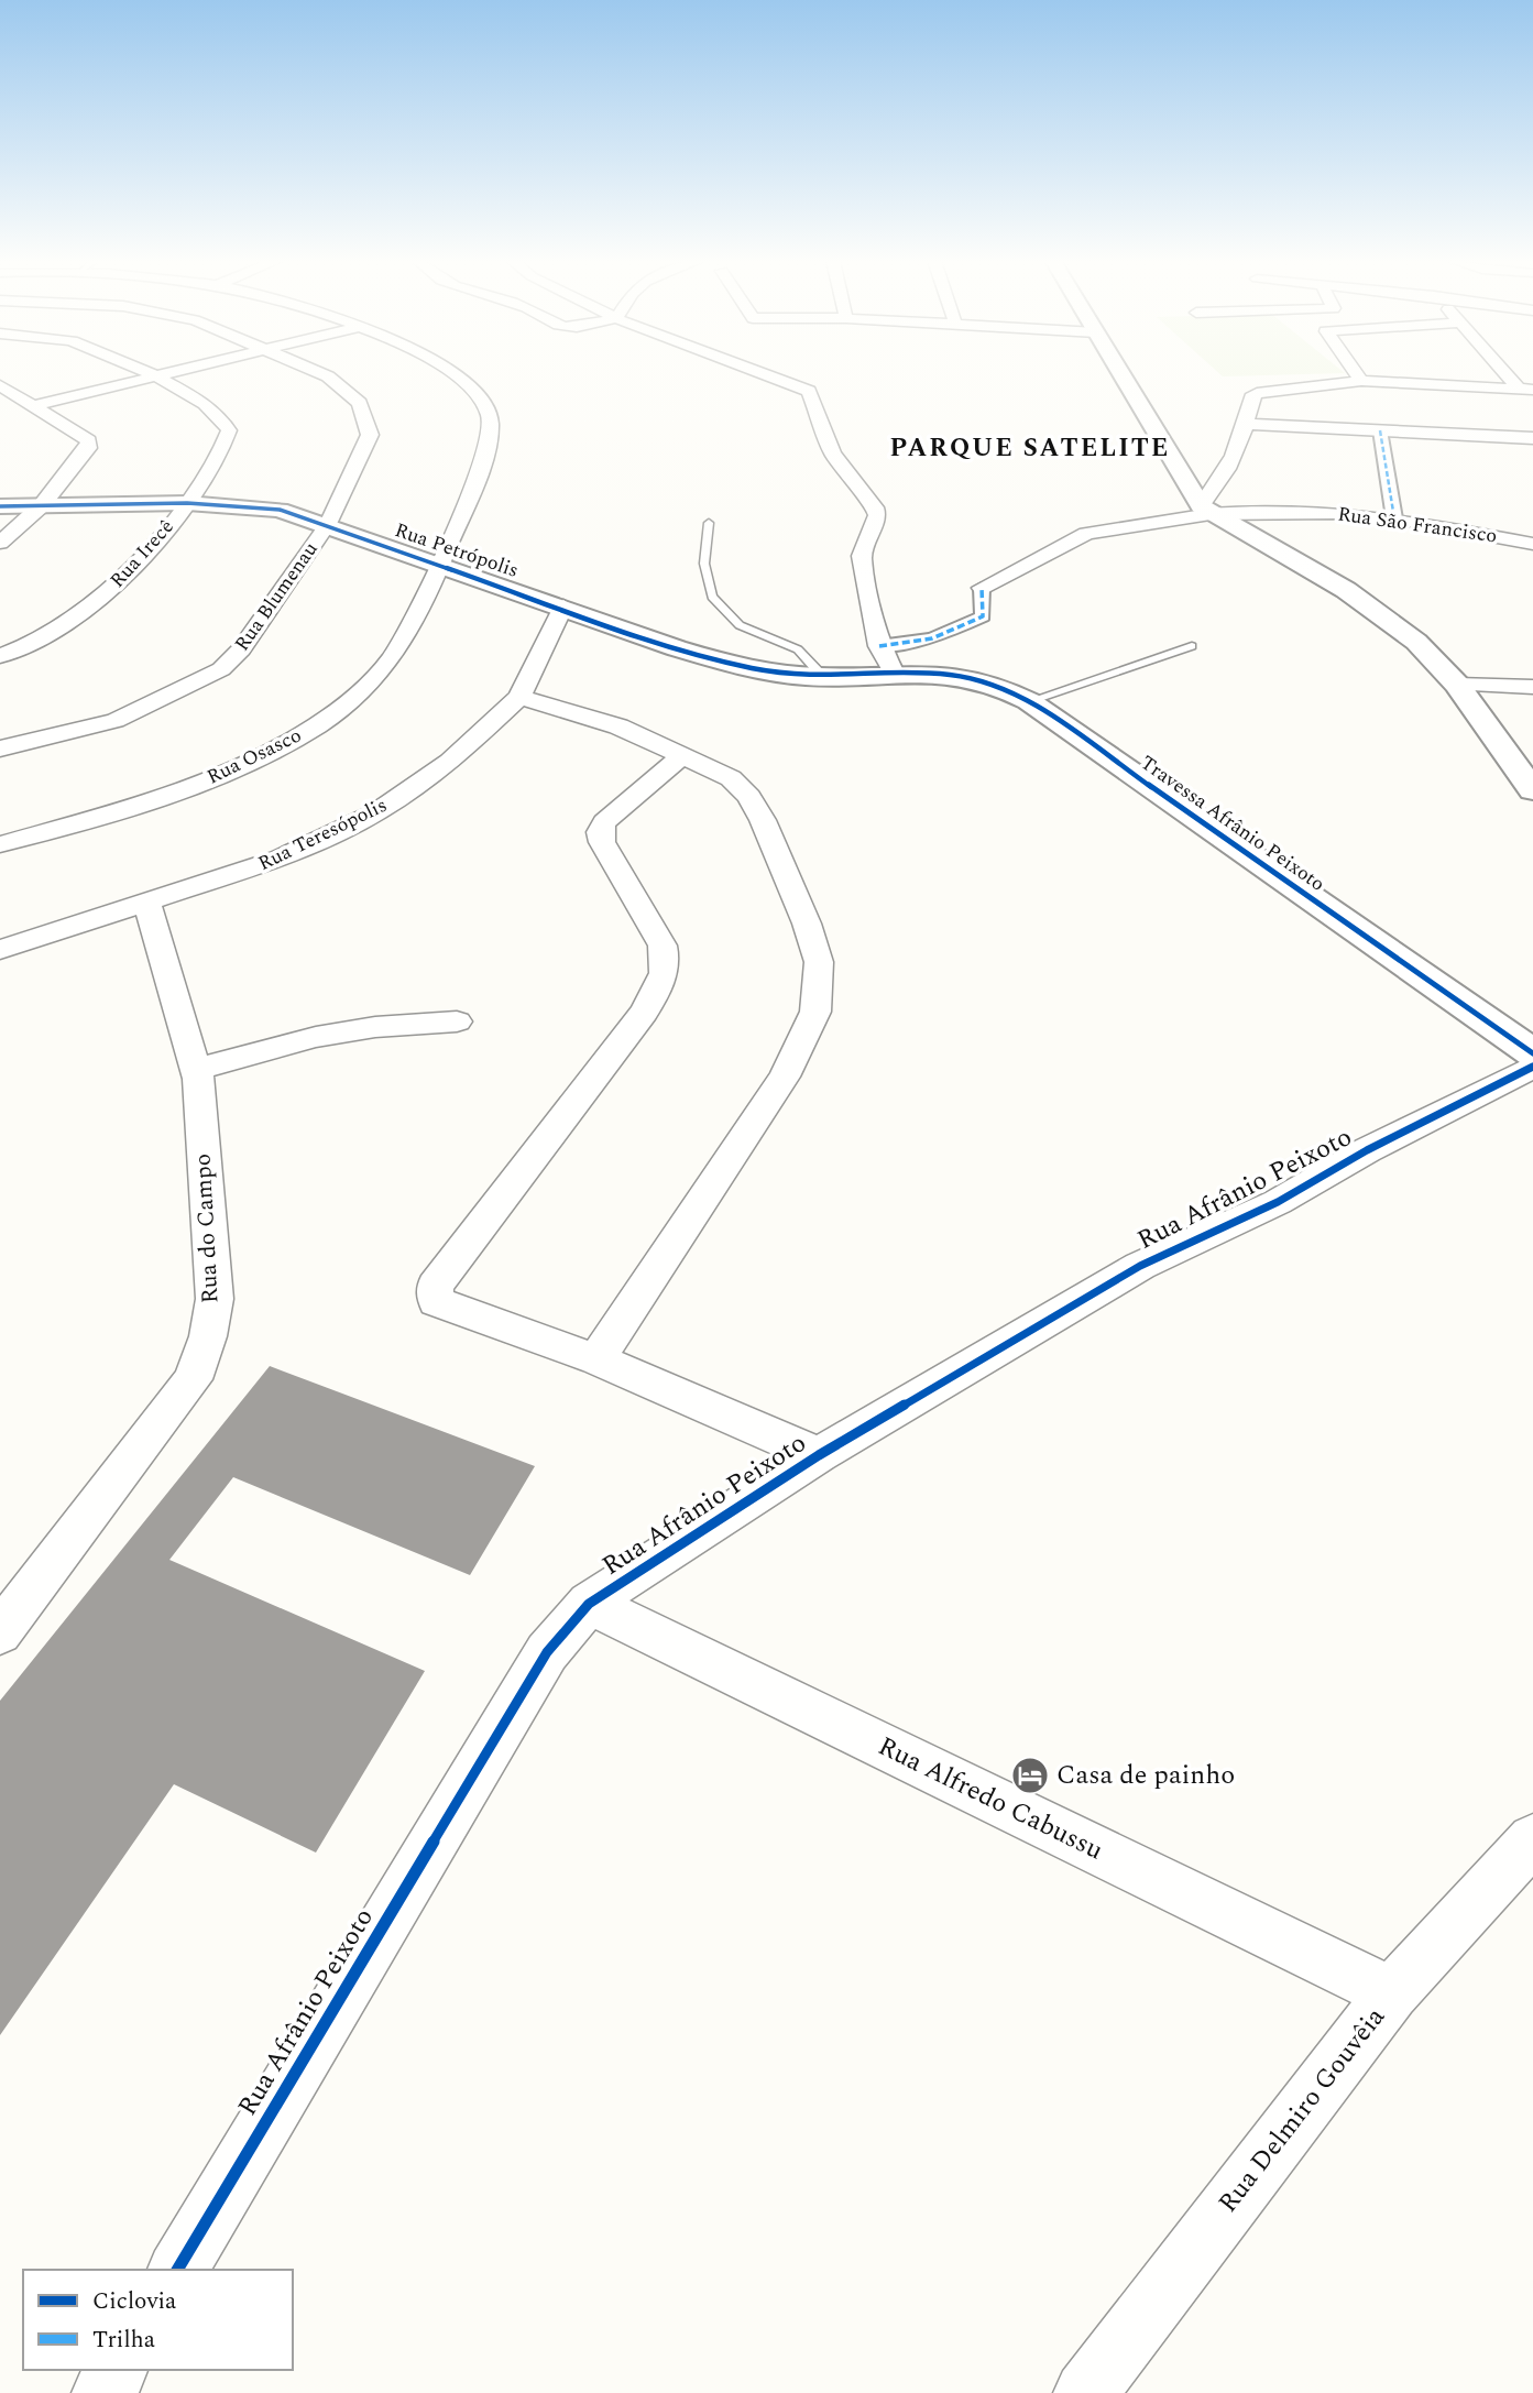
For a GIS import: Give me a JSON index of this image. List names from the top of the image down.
{
  "streets": {
    "street": [
      "Rua São Francisco",
      "Rua Petrópolis",
      "Rua Irecê",
      "Rua Blumenau",
      "Rua Osasco",
      "Travessa Afrânio Peixoto",
      "Rua Teresópolis",
      "Rua Afrânio Peixoto",
      "Rua do Campo",
      "Rua Alfredo Cabussu",
      "Rua Delmiro Gouvêia"
    ]
  },
  "crossings": [
    ["Rua Petrópolis", "Rua Irecê"],
    ["Rua Petrópolis", "Rua Blumenau"],
    ["Rua Petrópolis", "Rua Osasco"],
    ["Rua Petrópolis", "Travessa Afrânio Peixoto"],
    ["Rua Petrópolis", "Rua Teresópolis"],
    ["Rua Teresópolis", "Rua do Campo"],
    ["Rua Afrânio Peixoto", "Rua Alfredo Cabussu"],
    ["Rua Alfredo Cabussu", "Rua Delmiro Gouvêia"]
  ],
  "districts": ["PARQUE SATELITE"],
  "places": {
    "hotel": ["Casa de painho"]
  },
  "legend": ["Ciclovia", "Trilha"]
}
